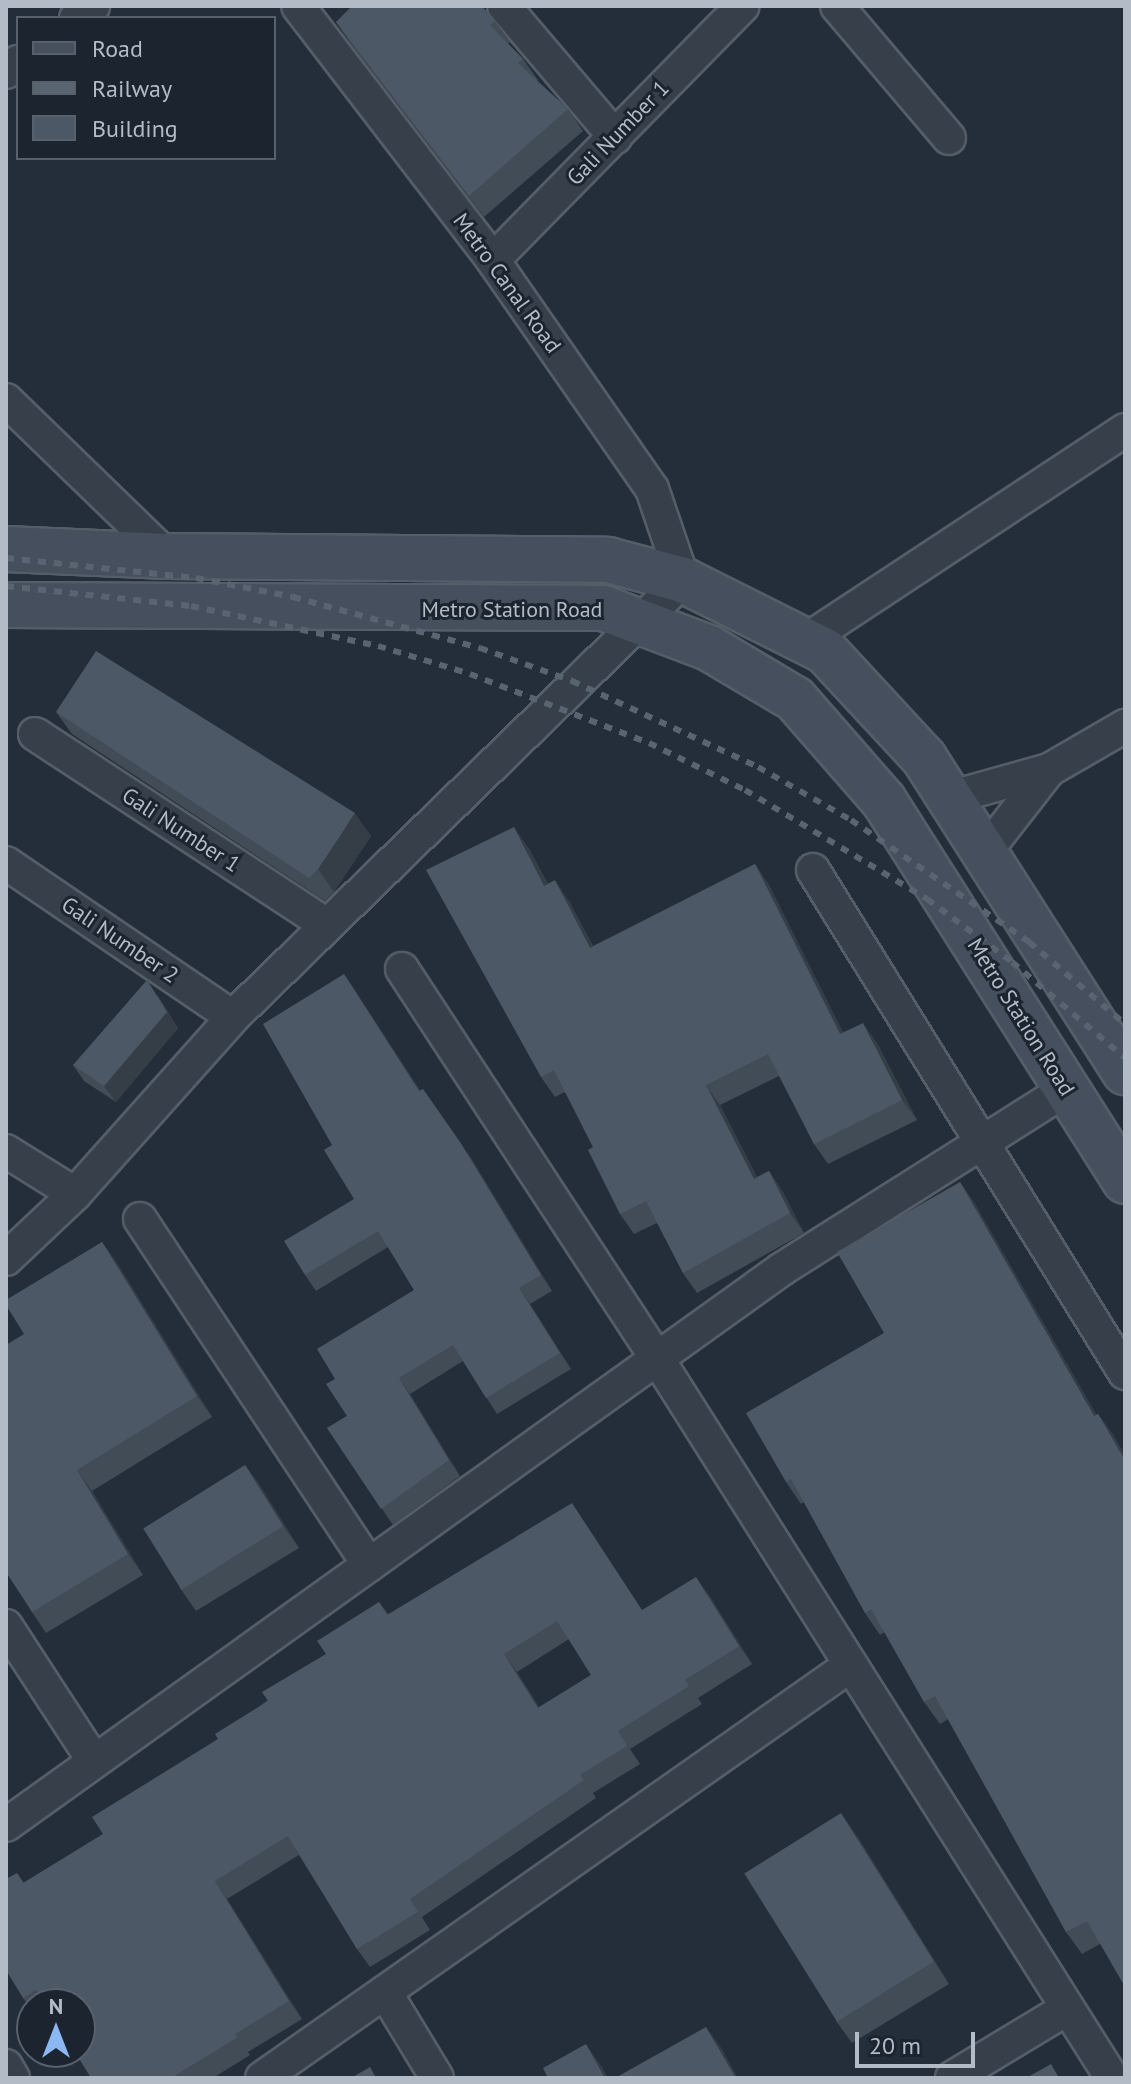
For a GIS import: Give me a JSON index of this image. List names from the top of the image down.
{
  "streets": {
    "street": [
      "Gali Number 1",
      "Metro Canal Road",
      "Metro Station Road",
      "Gali Number 2"
    ]
  },
  "crossings": [
    ["Gali Number 1", "Metro Canal Road"]
  ],
  "legend": ["Road", "Railway", "Building"],
  "scale_bar": "20 m",
  "north": "top"
}
